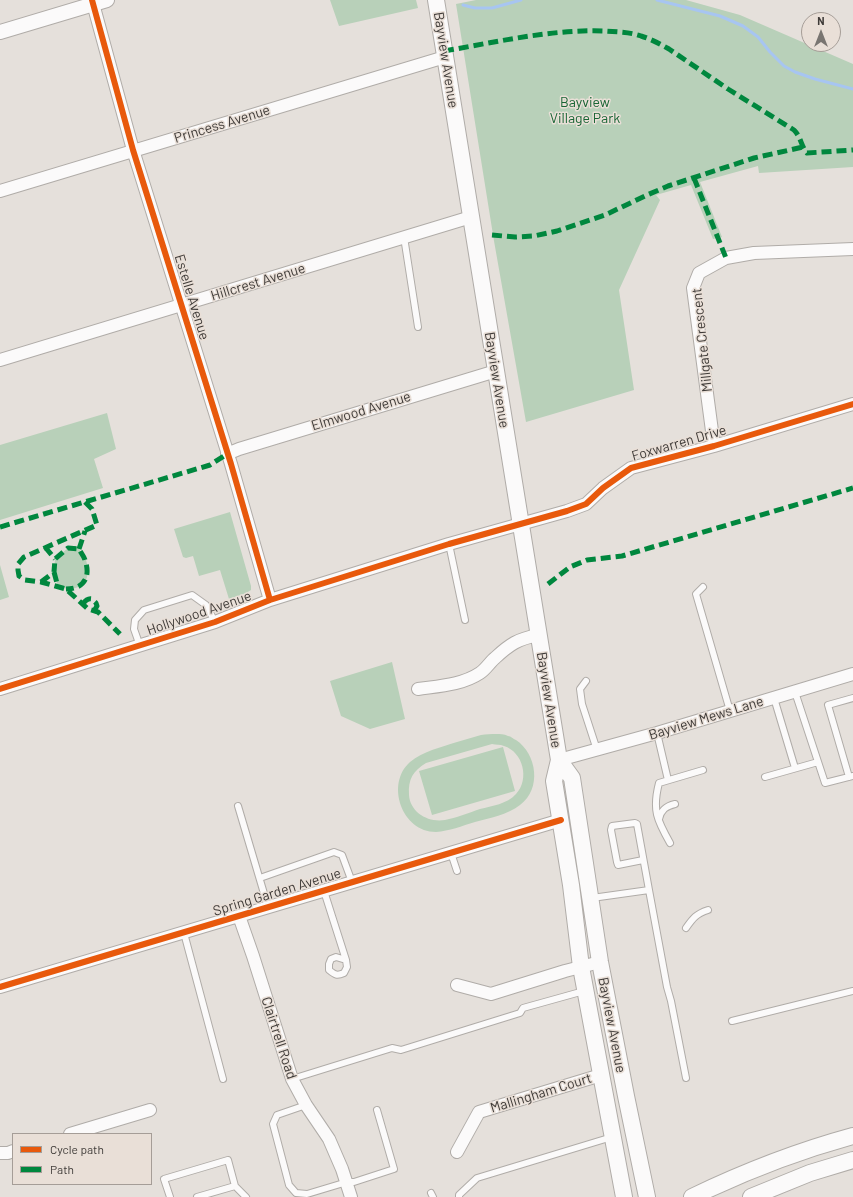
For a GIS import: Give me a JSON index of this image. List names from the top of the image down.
{
  "streets": {
    "main road": ["Bayview Avenue"],
    "street": [
      "Princess Avenue",
      "Hillcrest Avenue",
      "Estelle Avenue",
      "Millgate Crescent",
      "Elmwood Avenue",
      "Foxwarren Drive",
      "Hollywood Avenue",
      "Bayview Mews Lane",
      "Spring Garden Avenue",
      "Clairtrell Road",
      "Mallingham Court"
    ]
  },
  "crossings": [
    ["Bayview Avenue", "Princess Avenue"],
    ["Bayview Avenue", "Hillcrest Avenue"],
    ["Bayview Avenue", "Elmwood Avenue"],
    ["Bayview Avenue", "Foxwarren Drive"],
    ["Bayview Avenue", "Hollywood Avenue"],
    ["Bayview Avenue", "Bayview Mews Lane"],
    ["Bayview Avenue", "Spring Garden Avenue"],
    ["Bayview Avenue", "Mallingham Court"],
    ["Princess Avenue", "Estelle Avenue"],
    ["Hillcrest Avenue", "Estelle Avenue"],
    ["Estelle Avenue", "Elmwood Avenue"],
    ["Estelle Avenue", "Hollywood Avenue"],
    ["Millgate Crescent", "Foxwarren Drive"],
    ["Foxwarren Drive", "Hollywood Avenue"],
    ["Spring Garden Avenue", "Clairtrell Road"]
  ],
  "parks": ["Bayview Village Park"],
  "legend": ["Cycle path", "Path"],
  "north": "top"
}
